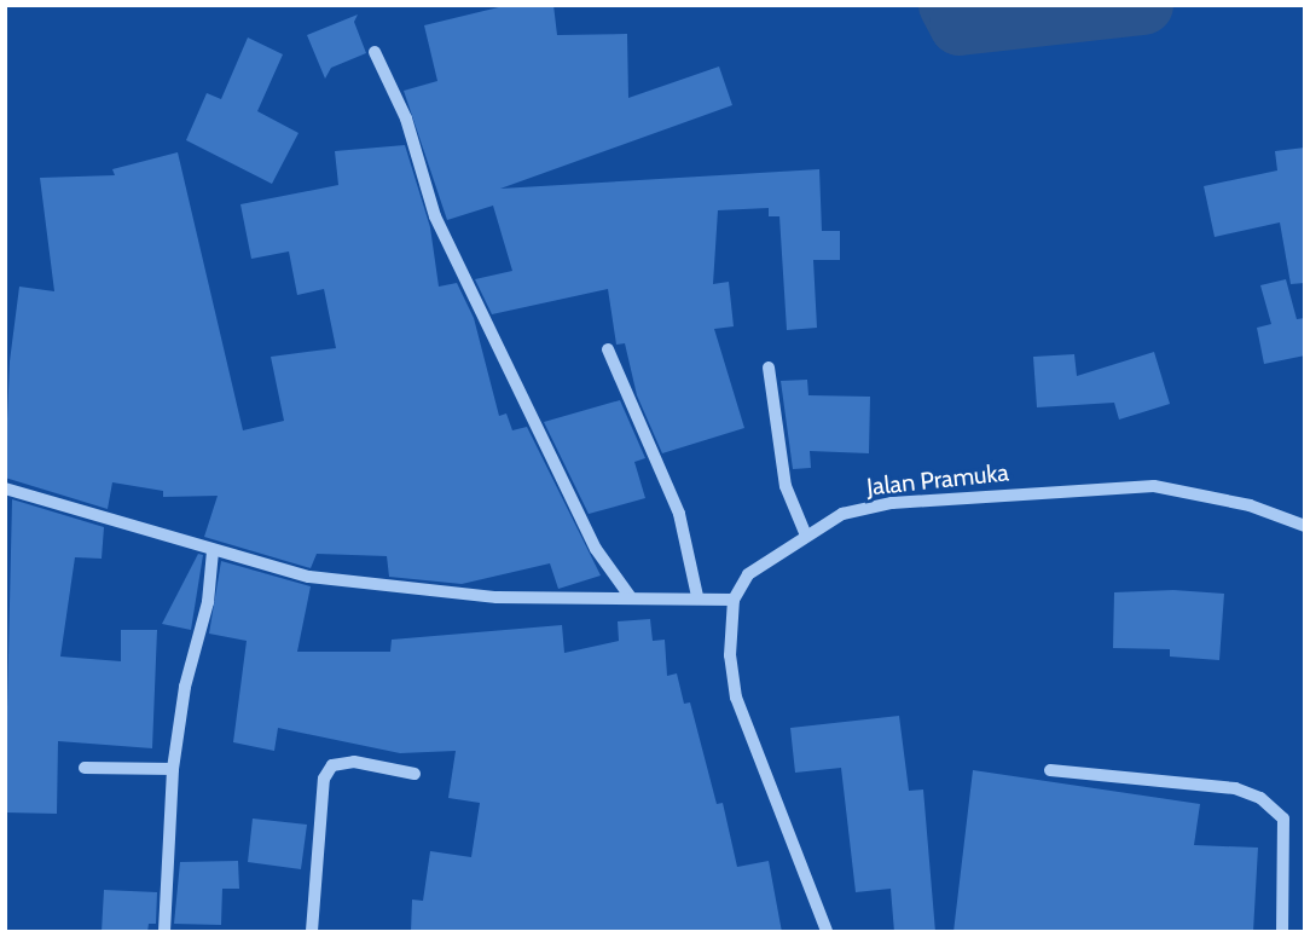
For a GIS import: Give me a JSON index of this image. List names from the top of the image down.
{
  "streets": {
    "street": ["Jalan Pramuka"]
  }
}
